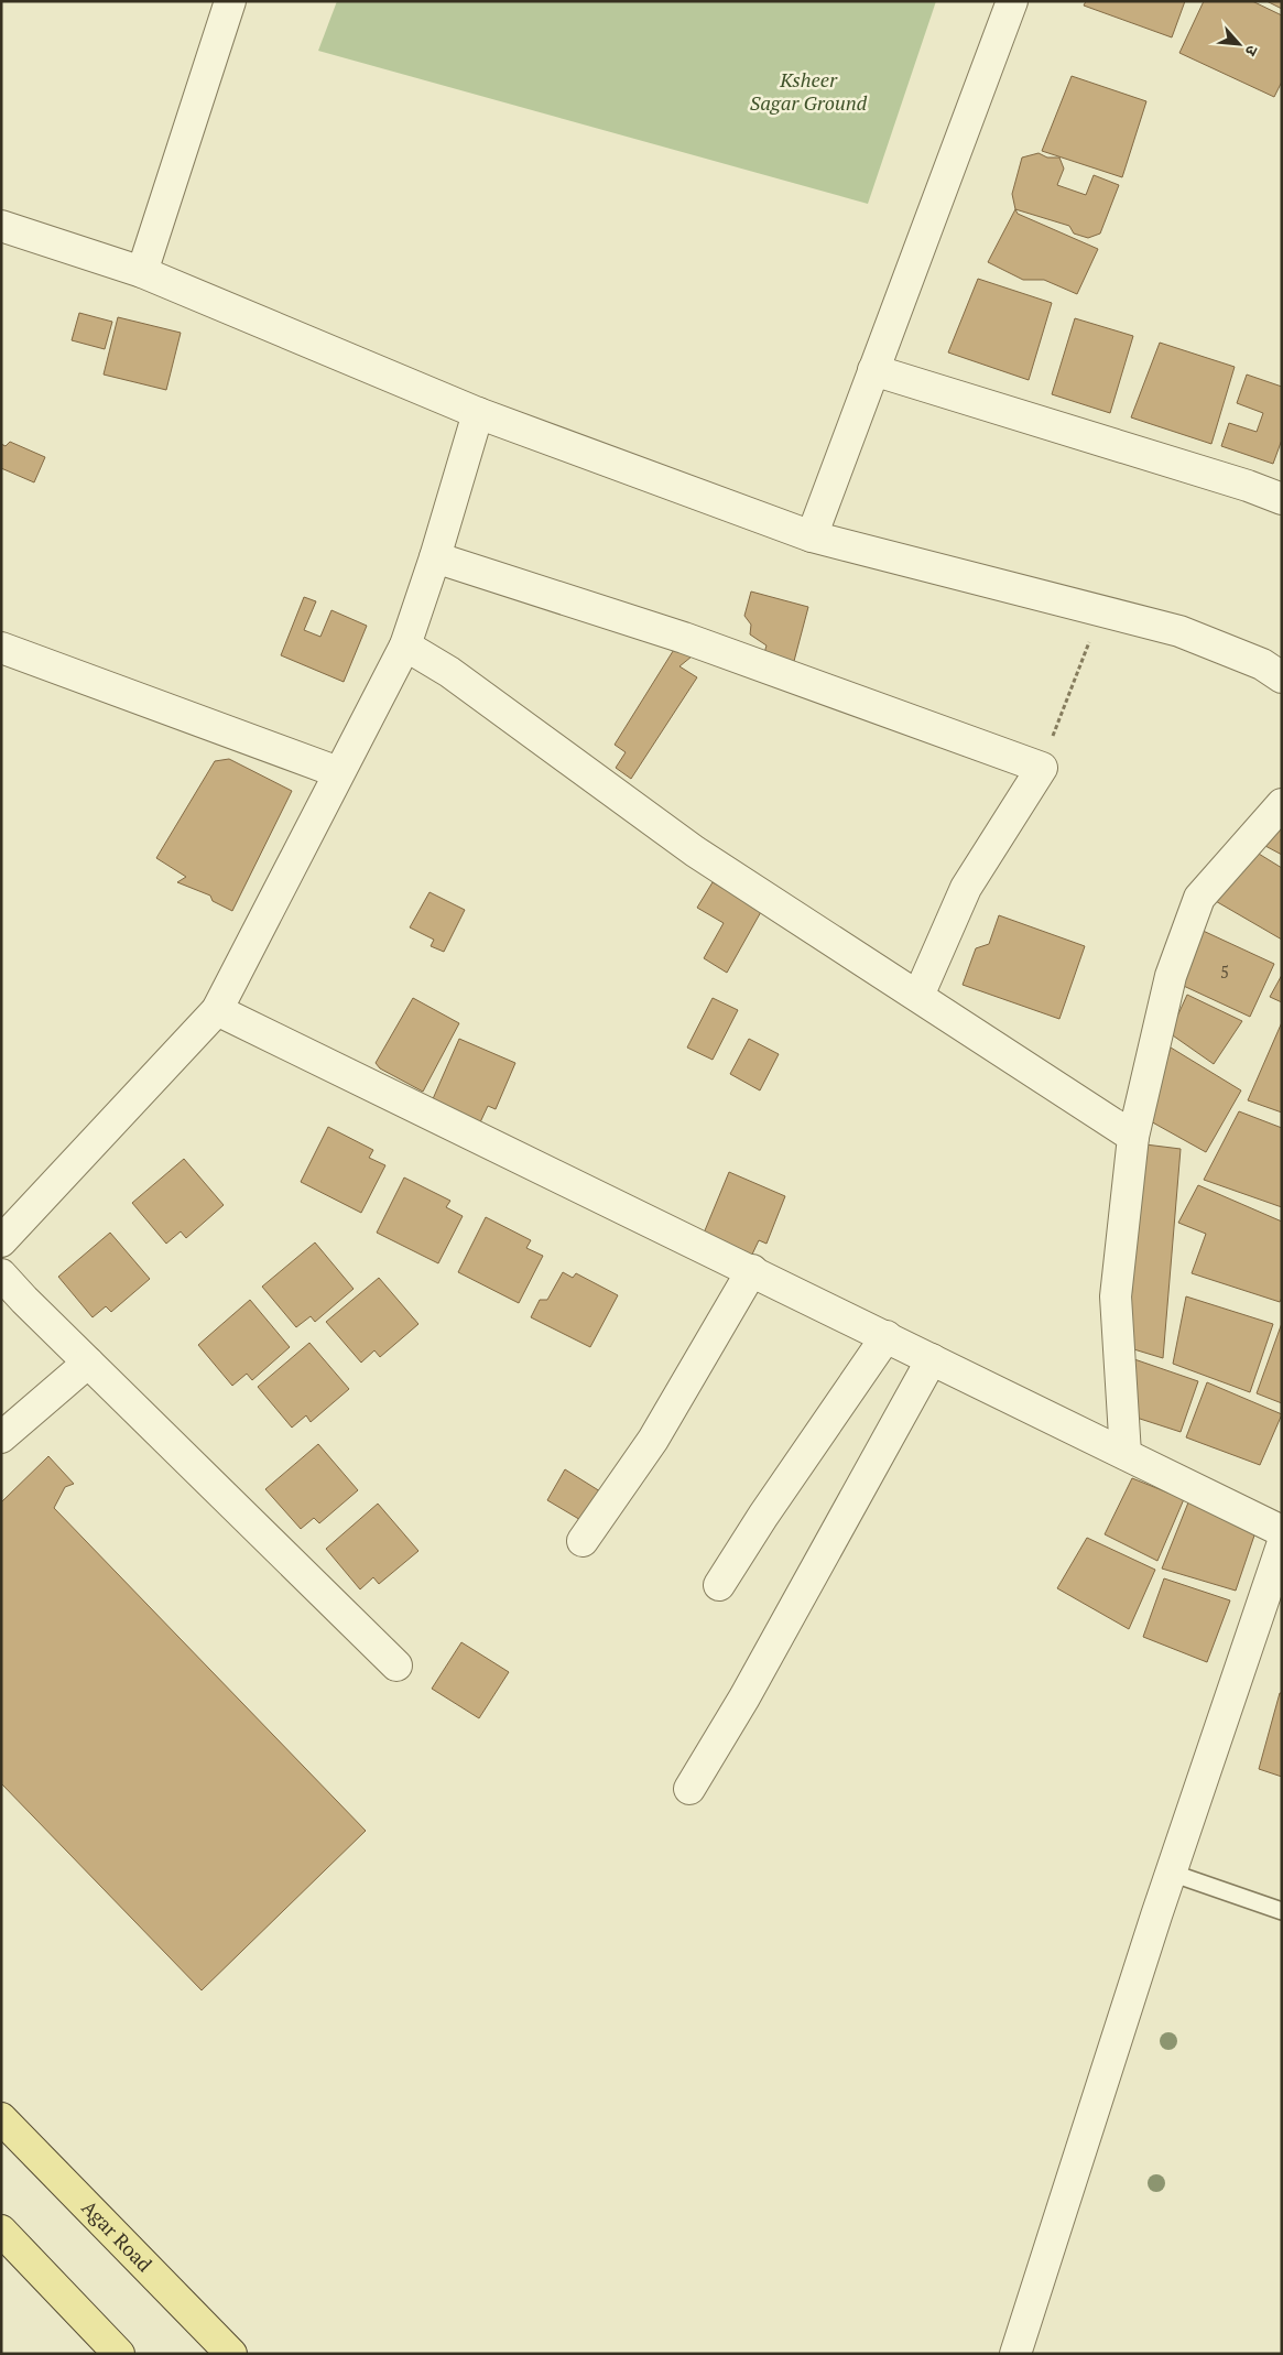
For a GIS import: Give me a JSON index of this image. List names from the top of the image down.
{
  "streets": {
    "main road": ["Agar Road"]
  },
  "parks": ["Ksheer Sagar Ground"],
  "house_numbers": ["5"],
  "north": "bottom right"
}
